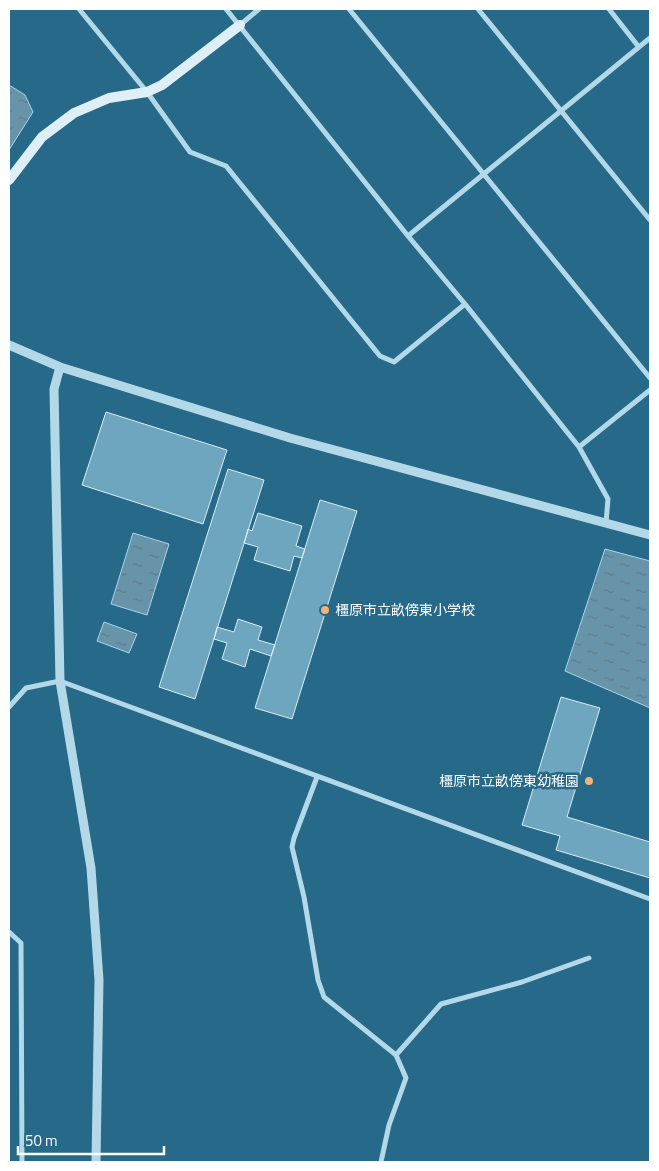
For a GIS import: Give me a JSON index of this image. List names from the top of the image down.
{
  "places": ["橿原市立畝傍東小学校", "橿原市立畝傍東幼稚園"],
  "scale_bar": "50 m"
}
